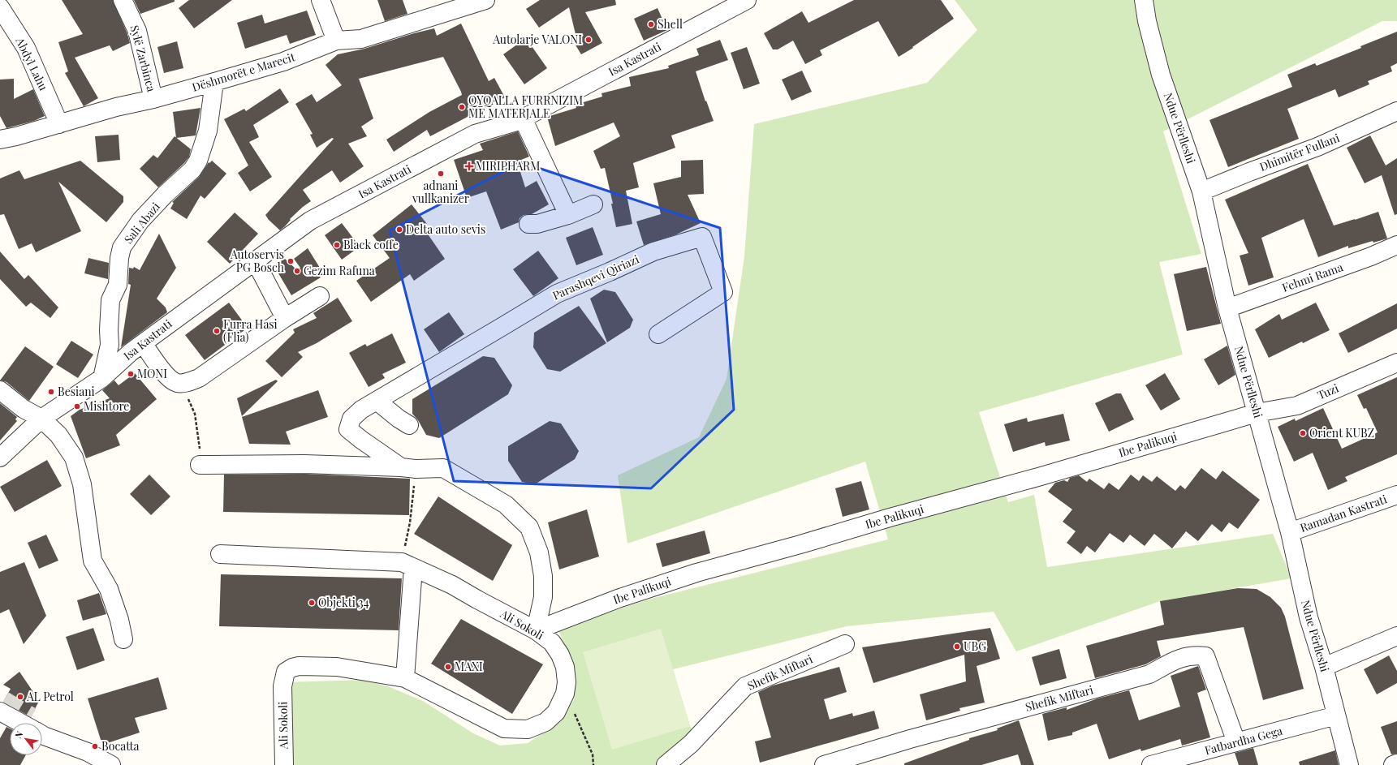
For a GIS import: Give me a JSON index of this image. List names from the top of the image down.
{
  "streets": {
    "street": [
      "Sylë Zarbinca",
      "Isa Kastrati",
      "Abdyl Lahu",
      "Dëshmorët e Marecit",
      "Ndue Përlleshi",
      "Dhimitër Fullani",
      "Sali Abazi",
      "Parashqevi Qiriazi",
      "Fehmi Rama",
      "Tuzi",
      "Ibe Palikuqi",
      "Ramadan Kastrati",
      "Ali Sokoli",
      "Shefik Miftari",
      "Fatbardha Gega"
    ]
  },
  "crossings": [
    ["Sylë Zarbinca", "Dëshmorët e Marecit"],
    ["Isa Kastrati", "Sali Abazi"],
    ["Abdyl Lahu", "Dëshmorët e Marecit"],
    ["Dëshmorët e Marecit", "Sali Abazi"],
    ["Ndue Përlleshi", "Dhimitër Fullani"],
    ["Ndue Përlleshi", "Fehmi Rama"],
    ["Ndue Përlleshi", "Tuzi"],
    ["Ndue Përlleshi", "Ibe Palikuqi"],
    ["Ndue Përlleshi", "Ramadan Kastrati"],
    ["Ndue Përlleshi", "Fatbardha Gega"],
    ["Tuzi", "Ibe Palikuqi"],
    ["Ibe Palikuqi", "Ali Sokoli"],
    ["Shefik Miftari", "Fatbardha Gega"]
  ],
  "places": {
    "other": [
      "Shell",
      "Autolarje VALONI",
      "QYQALLA FURRNIZIM ME MATERJALE",
      "adnani vullkanizer",
      "Delta auto sevis",
      "Black coffe",
      "Autoservis PG Bosch",
      "Gezim Rafuna",
      "Furra Hasi (Flia)",
      "MONI",
      "Besiani",
      "Mishtore",
      "Orient KUBZ",
      "Objekti 34",
      "UBG",
      "MAXI",
      "AL Petrol",
      "Bocatta"
    ],
    "health": ["MIRIPHARM"]
  },
  "north": "top left"
}
